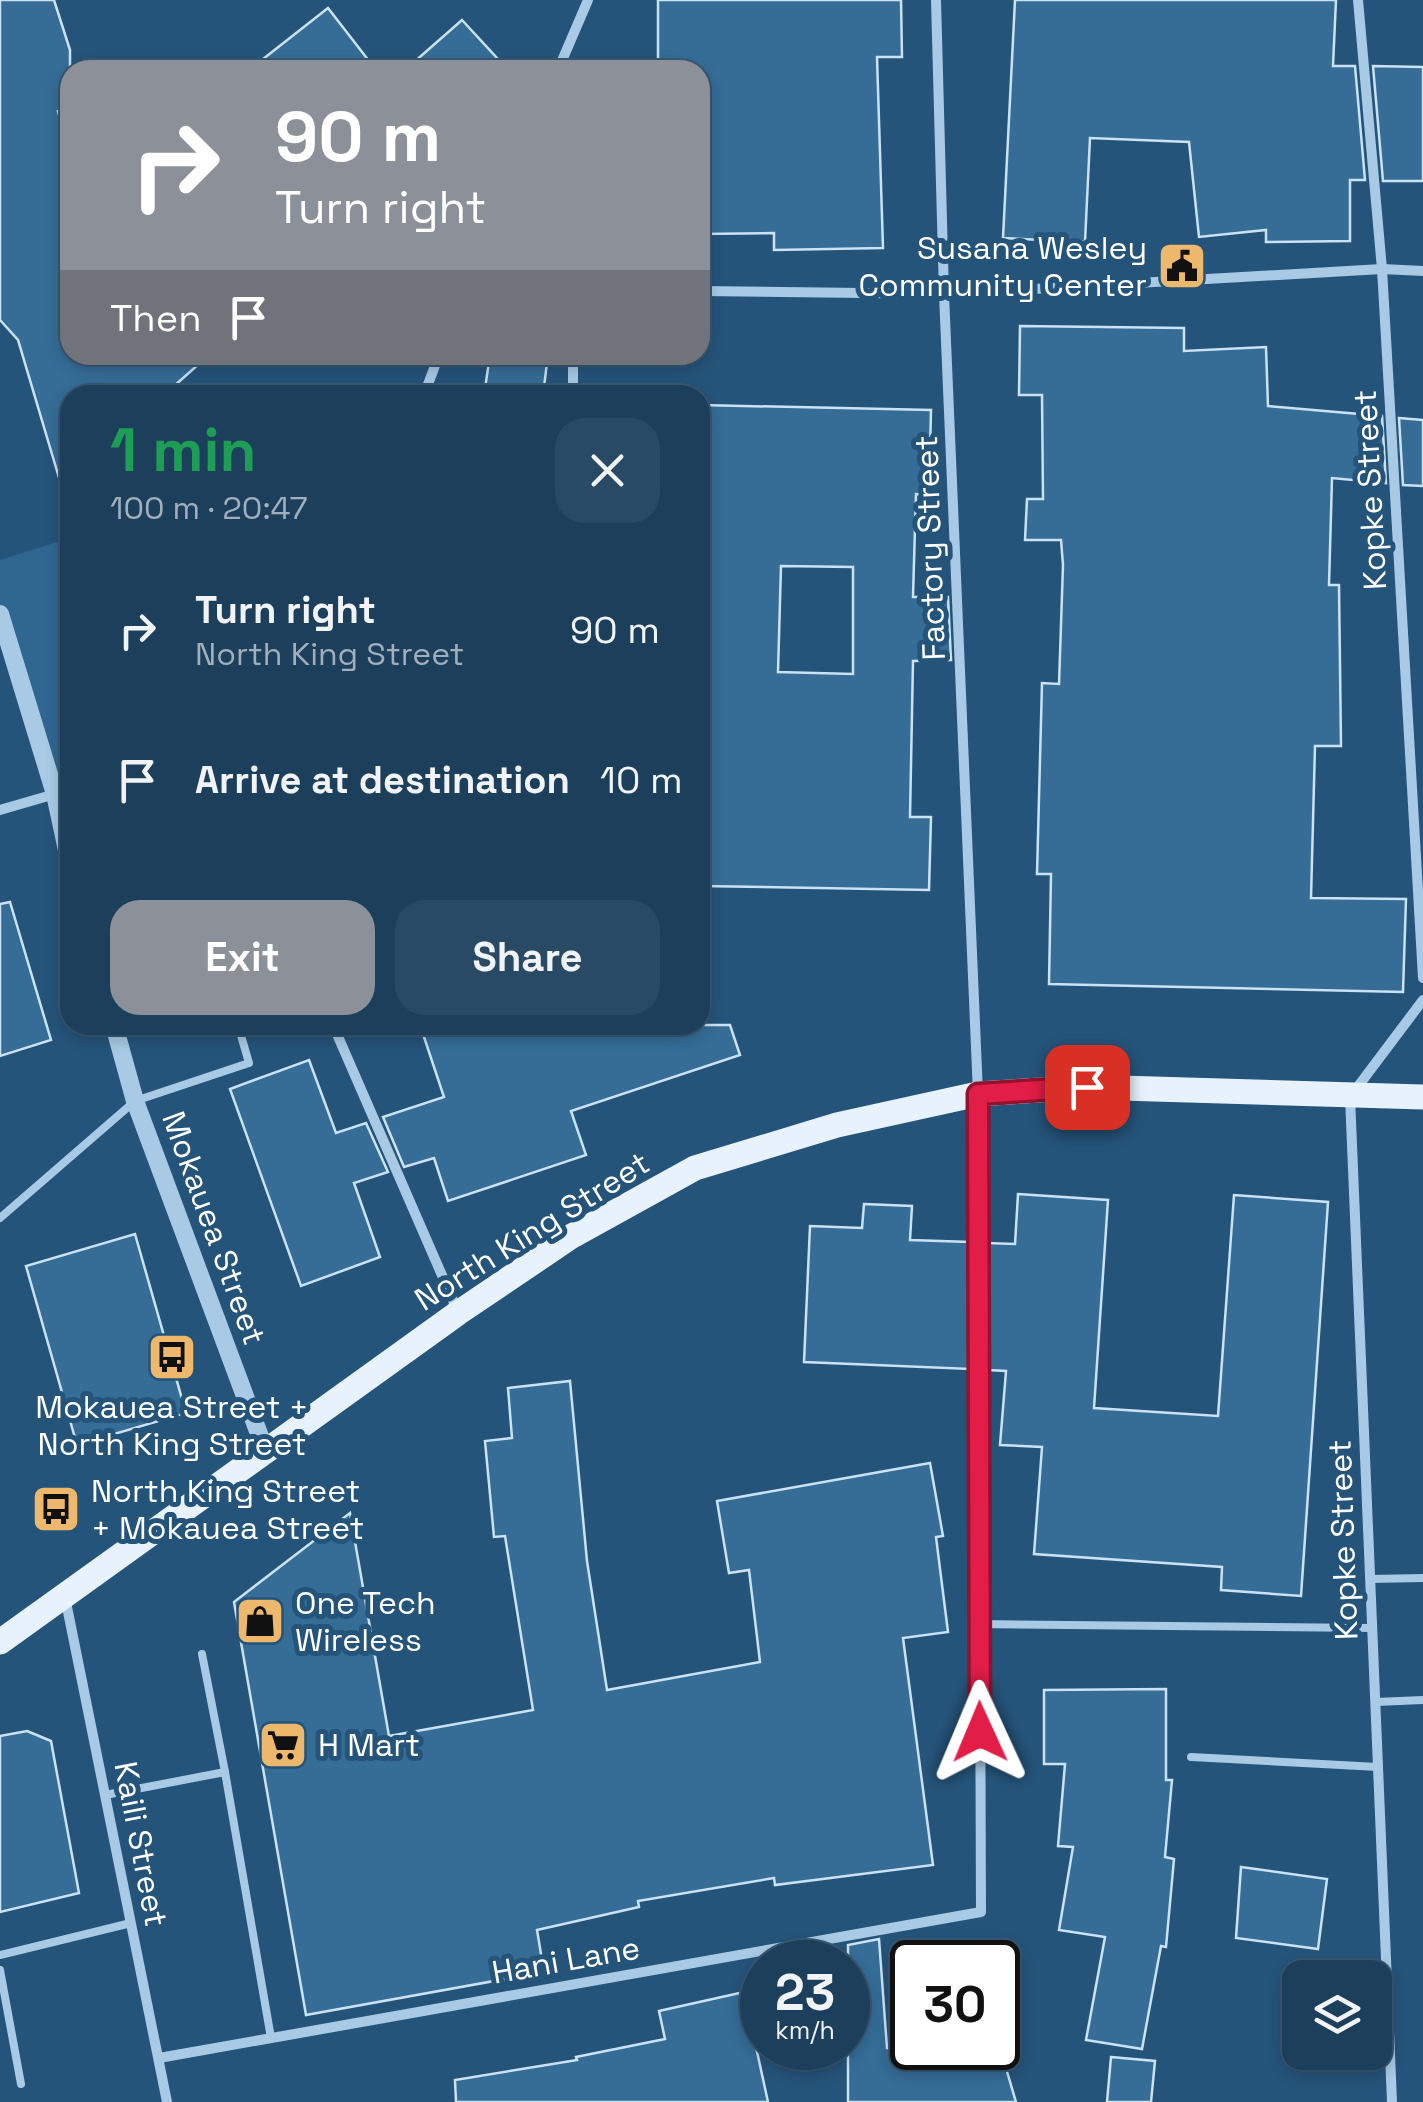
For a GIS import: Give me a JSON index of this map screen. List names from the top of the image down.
{
  "streets": {
    "main road": ["North King Street"],
    "street": [
      "Kopke Street",
      "Factory Street",
      "Mokauea Street",
      "Kaili Street",
      "Hani Lane"
    ]
  },
  "crossings": [
    ["Kopke Street", "North King Street"],
    ["Factory Street", "North King Street"],
    ["Factory Street", "Hani Lane"],
    ["Mokauea Street", "North King Street"],
    ["North King Street", "Kaili Street"],
    ["Kaili Street", "Hani Lane"]
  ],
  "places": {
    "public building": ["Susana Wesley Community Center"],
    "bus stop": ["Mokauea Street + North King Street", "North King Street + Mokauea Street"],
    "shop": ["One Tech Wireless"],
    "supermarket": ["H Mart"]
  },
  "page": {
    "turn": ["90 m", "Turn right"],
    "then": "Then",
    "heading": ["1 min", "100 m · 20:47"],
    "list": [
      {
        "name": "Turn right",
        "note": "North King Street",
        "value": "90 m"
      },
      {
        "name": "Arrive at destination",
        "value": "10 m"
      }
    ],
    "buttons": ["Exit", "Share"],
    "speed": "23 km/h",
    "limit": "30"
  }
}
